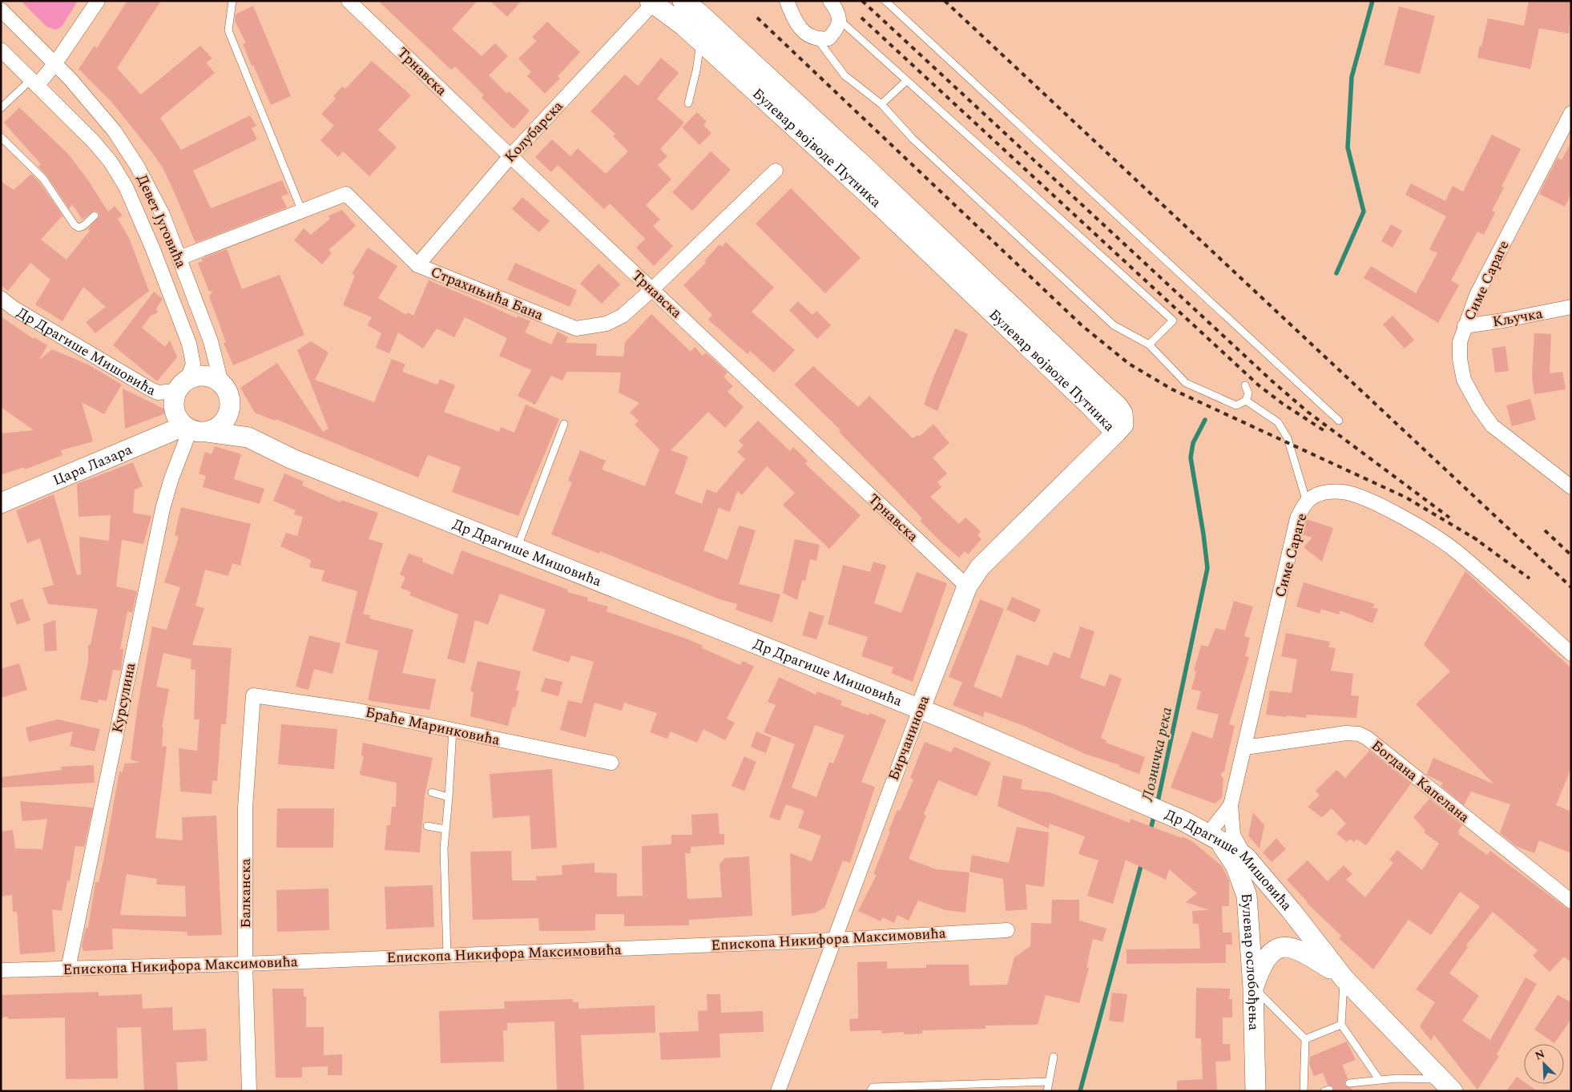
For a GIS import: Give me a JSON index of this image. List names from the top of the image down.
{
  "streets": {
    "main road": [
      "Булевар војводе Путника",
      "Др Драгише Мишовића",
      "Цара Лазара",
      "Бирчанинова",
      "Булевар ослобођења"
    ],
    "street": [
      "Трнавска",
      "Колубарска",
      "Девет Југовића",
      "Симе Сараге",
      "Страхињића Бана",
      "Кључка",
      "Курсулина",
      "Браће Маринковића",
      "Богдана Капелана",
      "Балканска",
      "Епископа Никифора Максимовића"
    ]
  },
  "crossings": [
    ["Трнавска", "Колубарска"],
    ["Трнавска", "Страхињића Бана"],
    ["Трнавска", "Бирчанинова"],
    ["Колубарска", "Булевар војводе Путника"],
    ["Колубарска", "Страхињића Бана"],
    ["Булевар војводе Путника", "Бирчанинова"],
    ["Девет Југовића", "Страхињића Бана"],
    ["Девет Југовића", "Др Драгише Мишовића"],
    ["Девет Југовића", "Цара Лазара"],
    ["Девет Југовића", "Курсулина"],
    ["Симе Сараге", "Кључка"],
    ["Симе Сараге", "Др Драгише Мишовића"],
    ["Симе Сараге", "Богдана Капелана"],
    ["Симе Сараге", "Булевар ослобођења"],
    ["Др Драгише Мишовића", "Цара Лазара"],
    ["Др Драгише Мишовића", "Курсулина"],
    ["Др Драгише Мишовића", "Бирчанинова"],
    ["Др Драгише Мишовића", "Булевар ослобођења"],
    ["Цара Лазара", "Курсулина"],
    ["Курсулина", "Епископа Никифора Максимовића"],
    ["Браће Маринковића", "Балканска"],
    ["Бирчанинова", "Епископа Никифора Максимовића"],
    ["Балканска", "Епископа Никифора Максимовића"]
  ],
  "water": ["Лозничка река"],
  "north": "top left"
}
